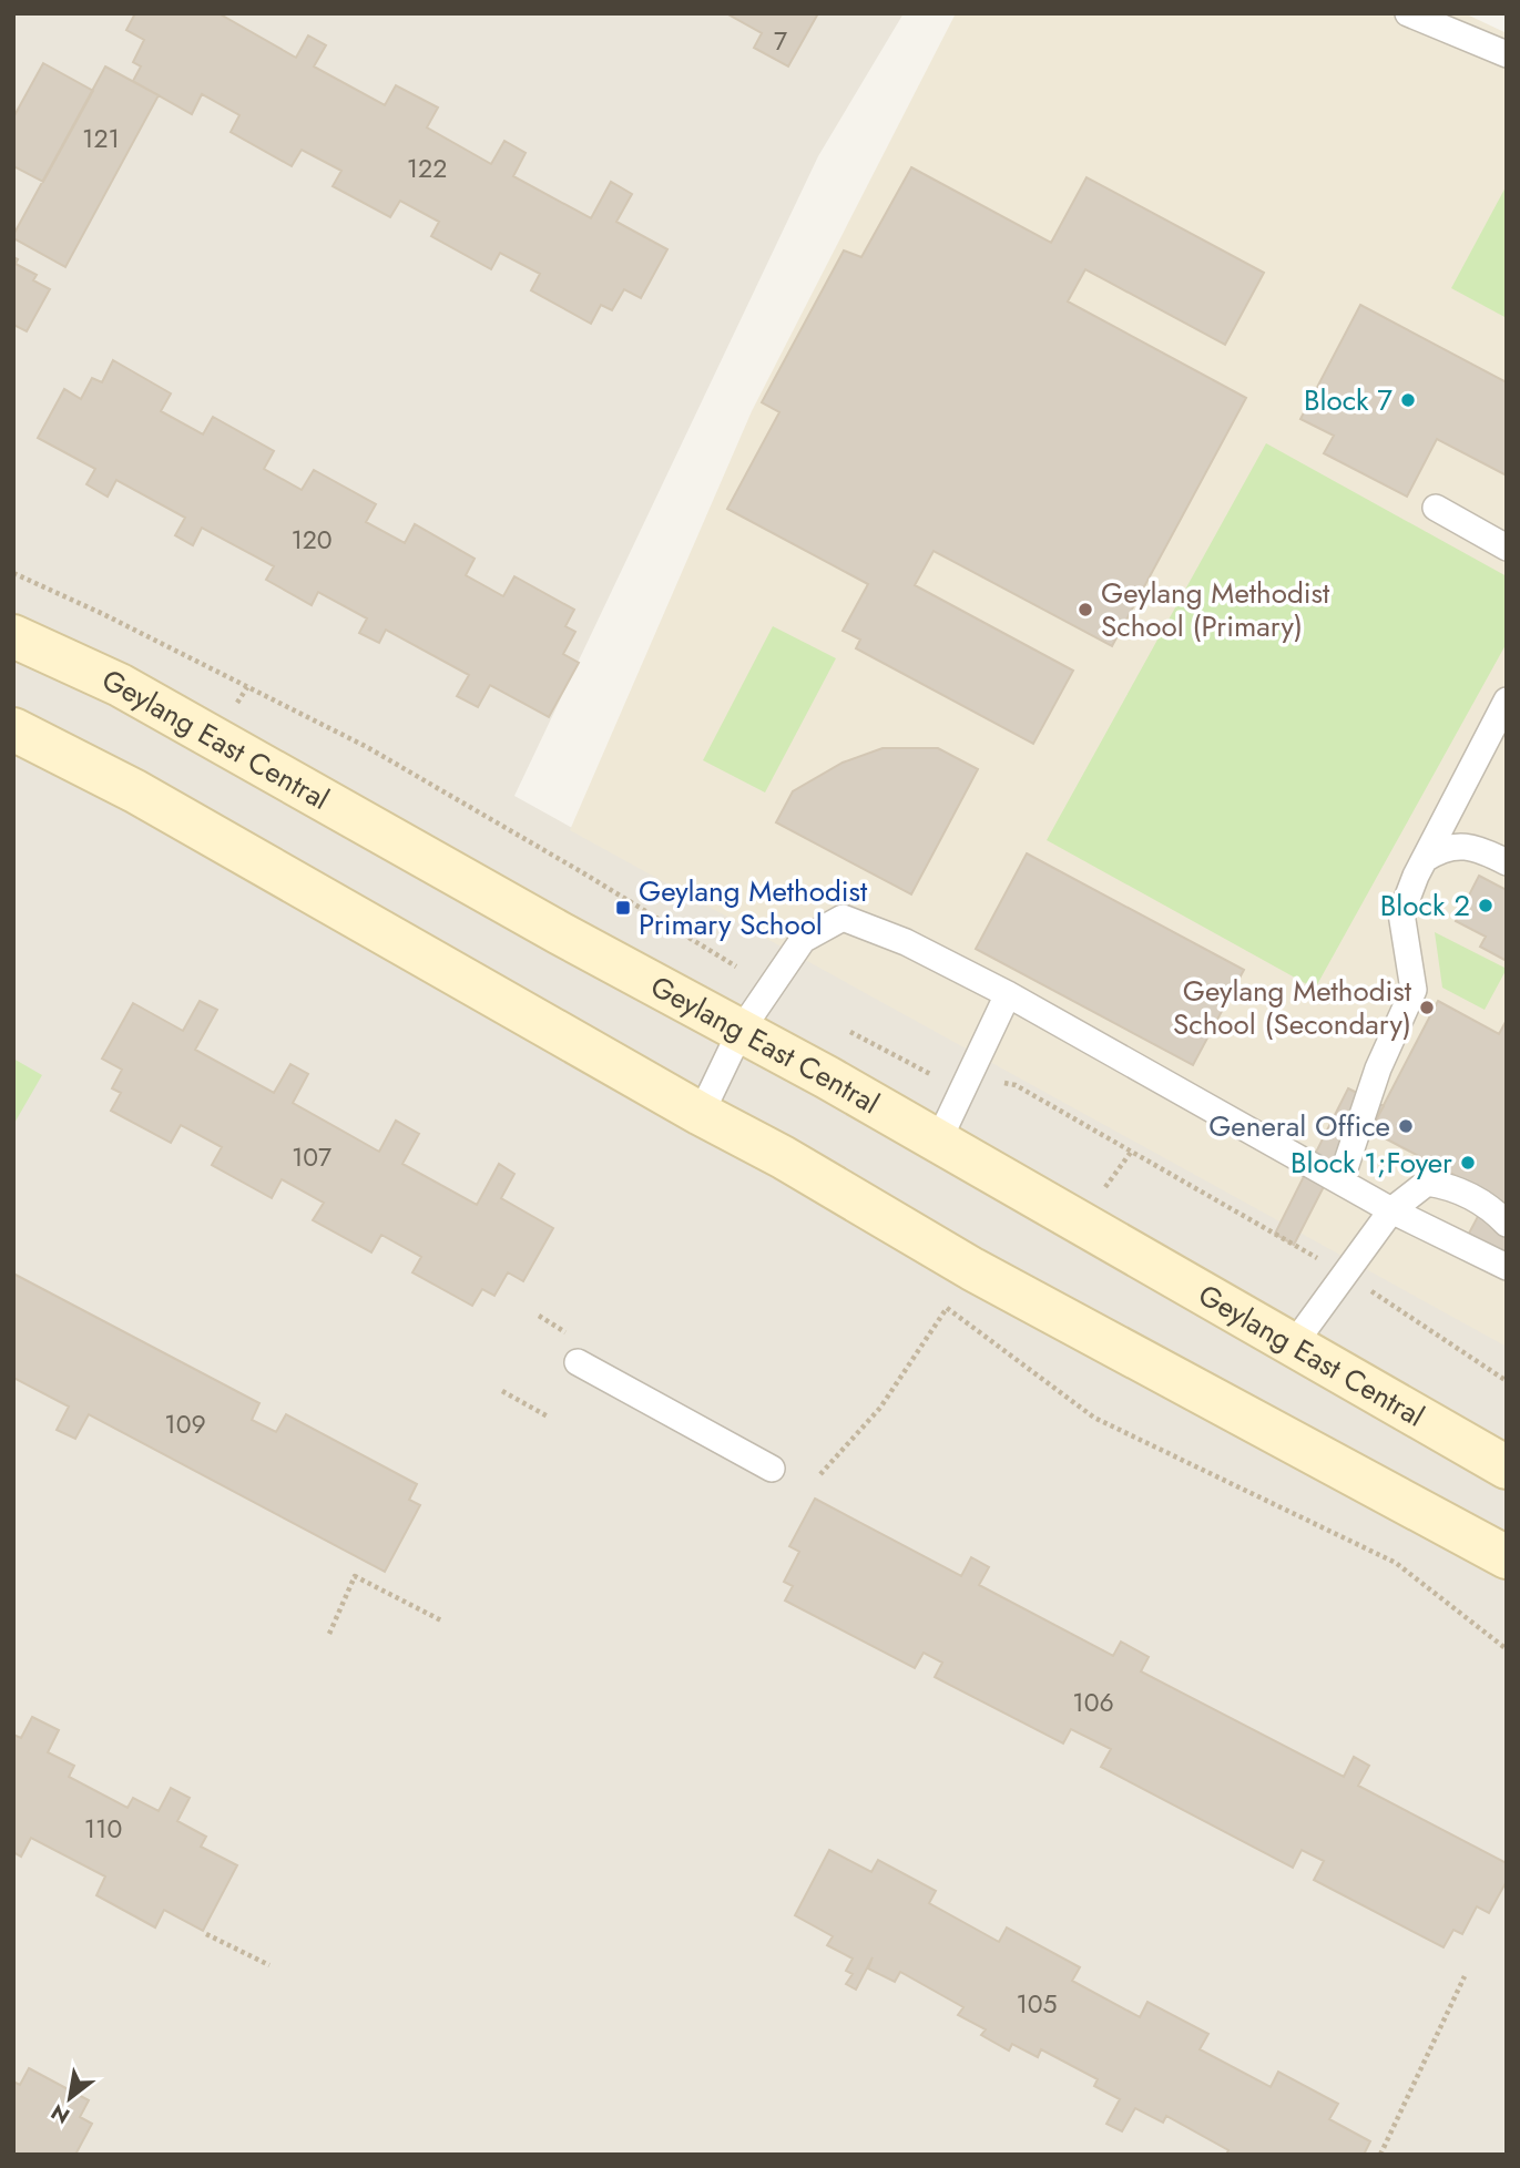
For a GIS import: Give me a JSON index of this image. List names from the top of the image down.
{
  "streets": {
    "main road": ["Geylang East Central"]
  },
  "places": {
    "other": [
      "Block 7",
      "Geylang Methodist School (Primary)",
      "Block 2",
      "Geylang Methodist School (Secondary)",
      "General Office",
      "Block 1;Foyer"
    ],
    "transit": ["Geylang Methodist Primary School"]
  },
  "house_numbers": [
    "7",
    "121",
    "122",
    "120",
    "107",
    "109",
    "106",
    "110",
    "105"
  ],
  "north": "bottom left"
}
